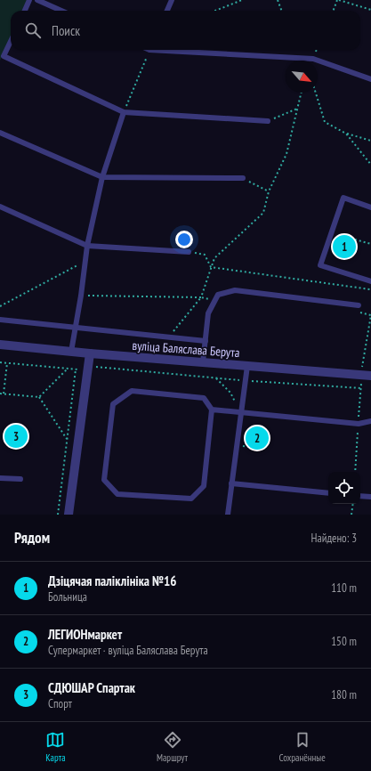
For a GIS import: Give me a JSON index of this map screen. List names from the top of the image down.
{
  "streets": {
    "street": ["вуліца Баляслава Берута"]
  },
  "north": "bottom right",
  "page": {
    "search": "Поиск",
    "pins": ["1", "3", "2"],
    "heading": ["Рядом", "Найдено: 3"],
    "list": [
      {
        "mark": "1",
        "name": "Дзіцячая паліклініка №16",
        "note": "Больница",
        "value": "110 m"
      },
      {
        "mark": "2",
        "name": "ЛЕГИОНмаркет",
        "note": "Супермаркет · вуліца Баляслава Берута",
        "value": "150 m"
      },
      {
        "mark": "3",
        "name": "СДЮШАР Спартак",
        "note": "Спорт",
        "value": "180 m"
      }
    ],
    "nav": ["Карта", "Маршрут", "Сохранённые"]
  }
}
